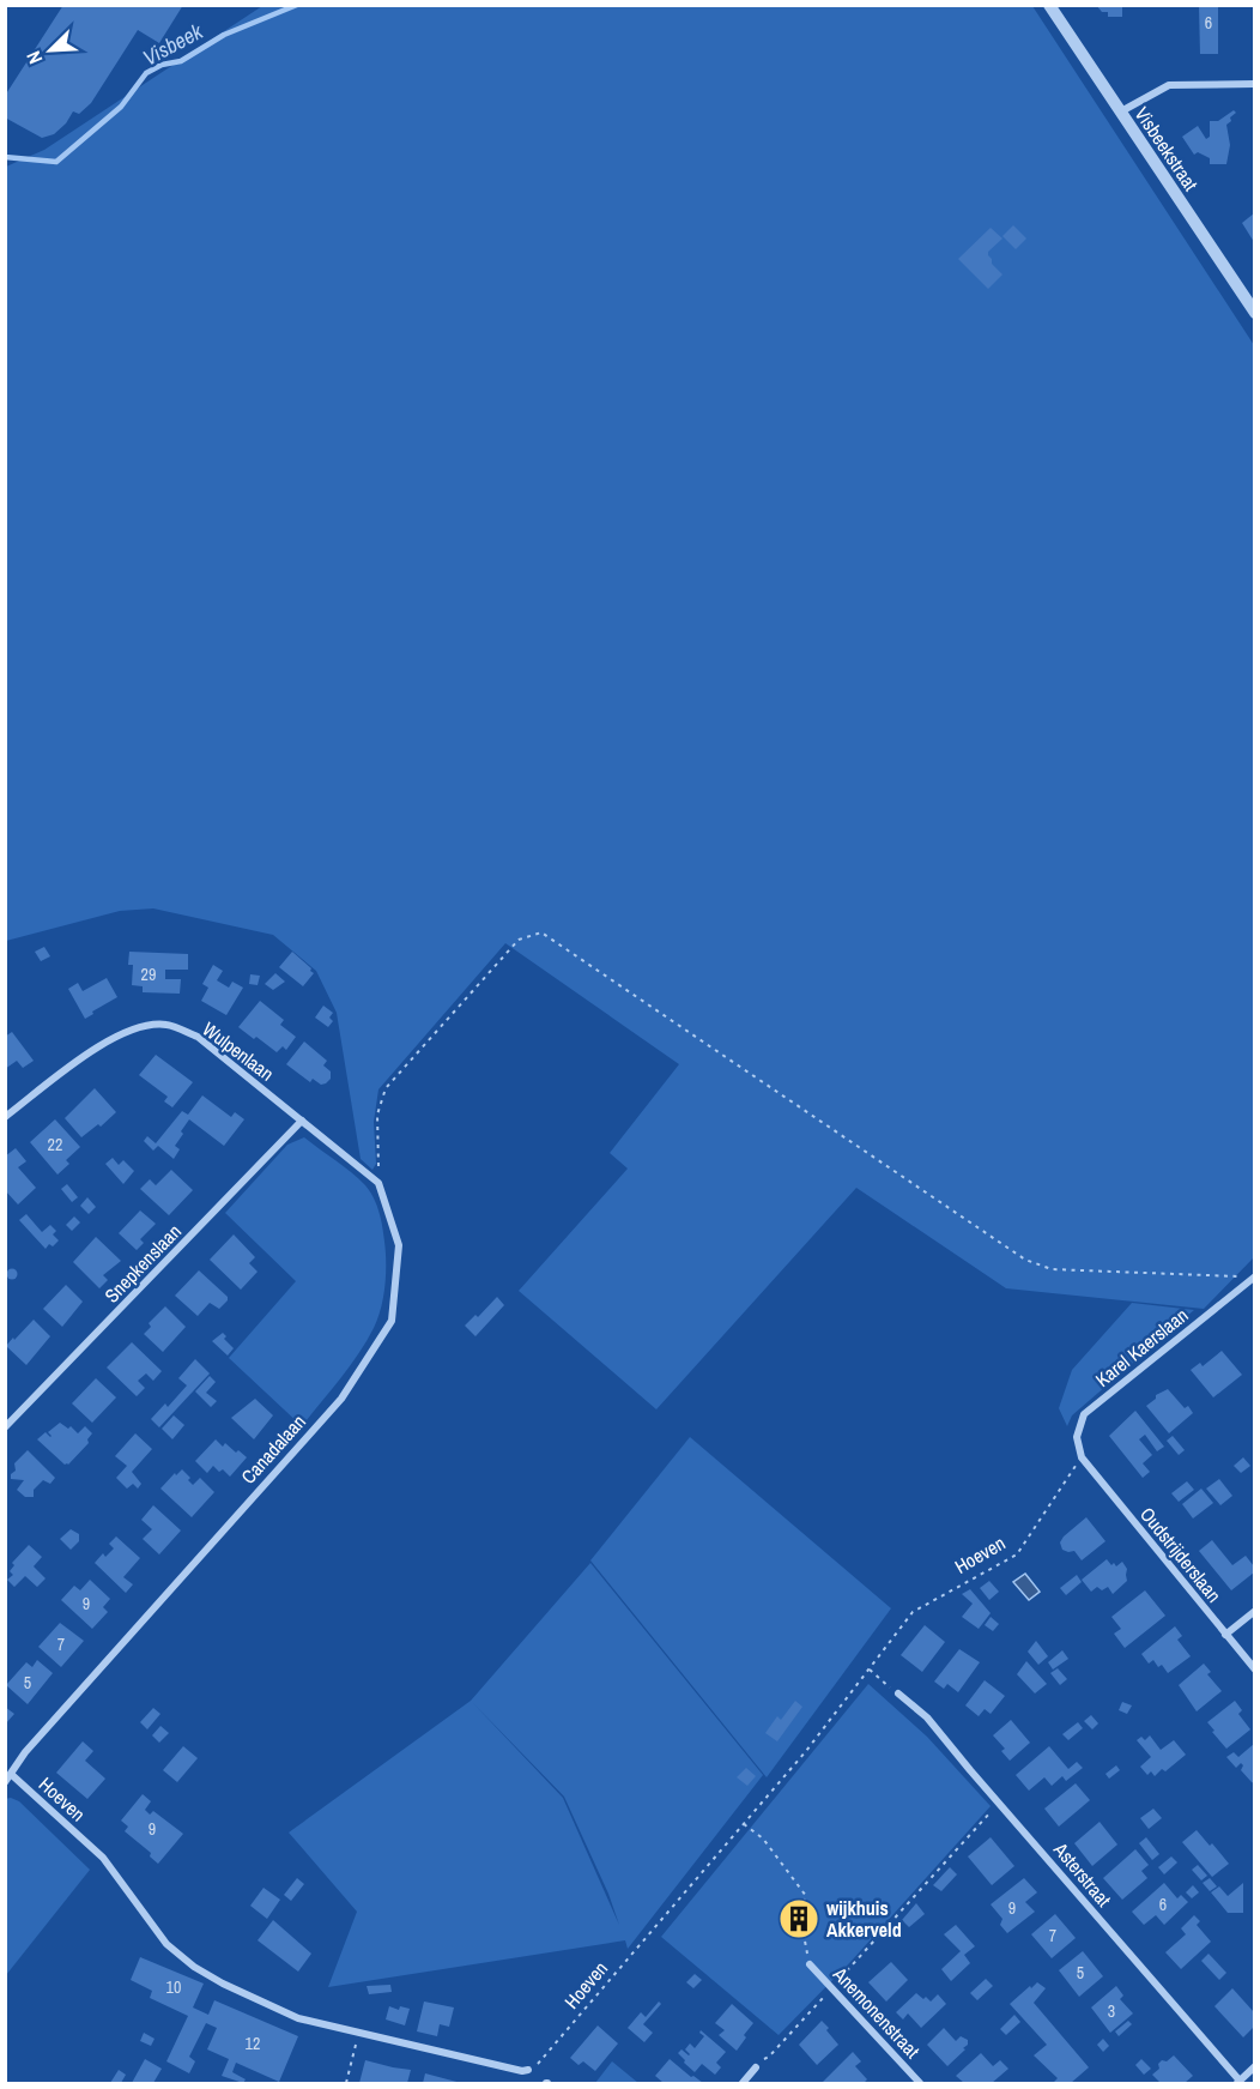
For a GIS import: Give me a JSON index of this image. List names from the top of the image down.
{
  "streets": {
    "street": [
      "Visbeekstraat",
      "Wulpenlaan",
      "Snepkenslaan",
      "Karel Kaerslaan",
      "Canadalaan",
      "Hoeven",
      "Oudstrijderslaan",
      "Asterstraat",
      "Anemonenstraat"
    ]
  },
  "crossings": [
    ["Wulpenlaan", "Snepkenslaan"],
    ["Karel Kaerslaan", "Hoeven"],
    ["Karel Kaerslaan", "Oudstrijderslaan"],
    ["Canadalaan", "Hoeven"],
    ["Hoeven", "Oudstrijderslaan"]
  ],
  "water": ["Visbeek"],
  "places": {
    "building": ["wijkhuis Akkerveld"]
  },
  "house_numbers": [
    "6",
    "29",
    "22",
    "9",
    "7",
    "5",
    "9",
    "6",
    "9",
    "7",
    "5",
    "10",
    "3",
    "12"
  ],
  "north": "bottom left"
}
